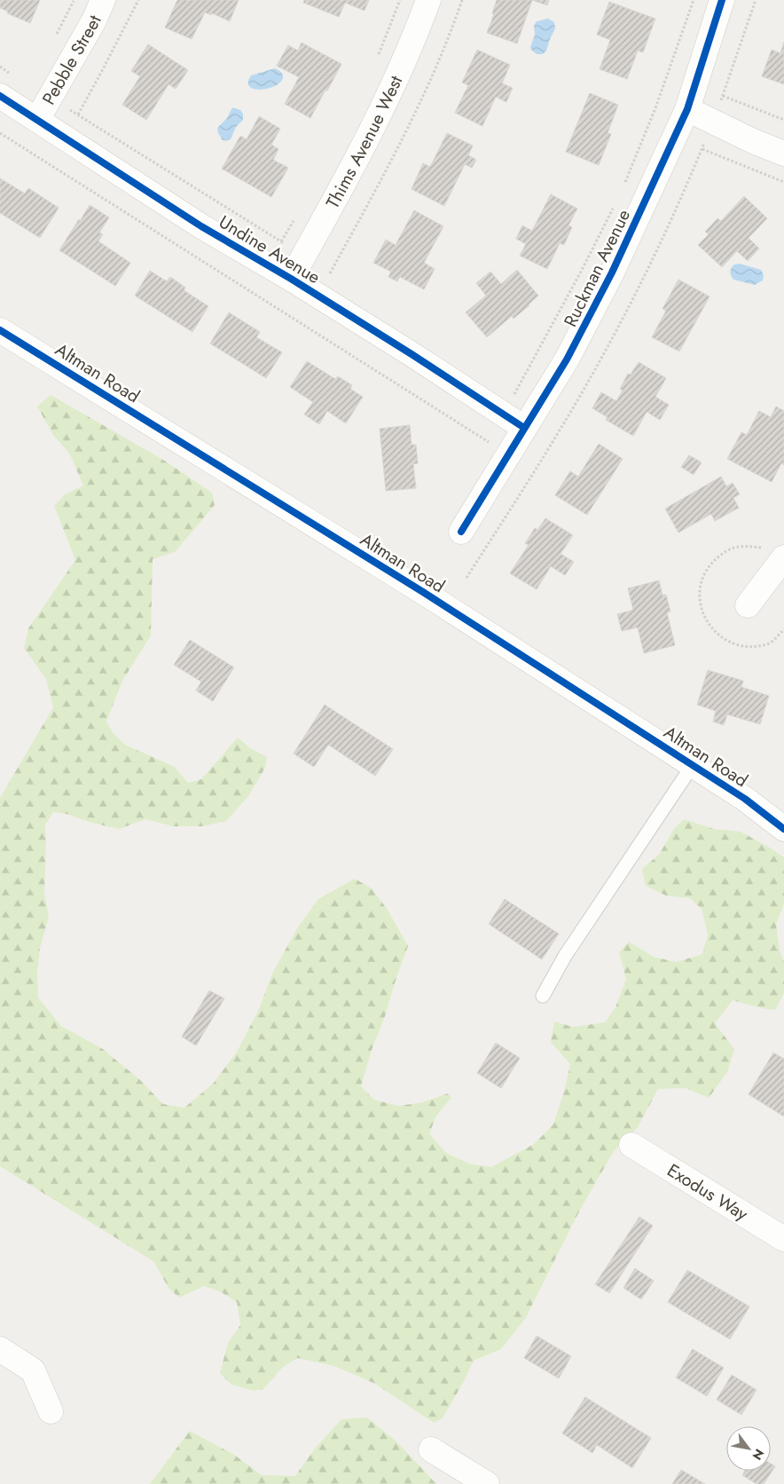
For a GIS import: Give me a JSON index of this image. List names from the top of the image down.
{
  "streets": {
    "street": [
      "Pebble Street",
      "Thims Avenue West",
      "Undine Avenue",
      "Ruckman Avenue",
      "Altman Road",
      "Exodus Way"
    ]
  },
  "crossings": [
    ["Pebble Street", "Undine Avenue"],
    ["Thims Avenue West", "Undine Avenue"],
    ["Undine Avenue", "Ruckman Avenue"]
  ],
  "north": "bottom right"
}
